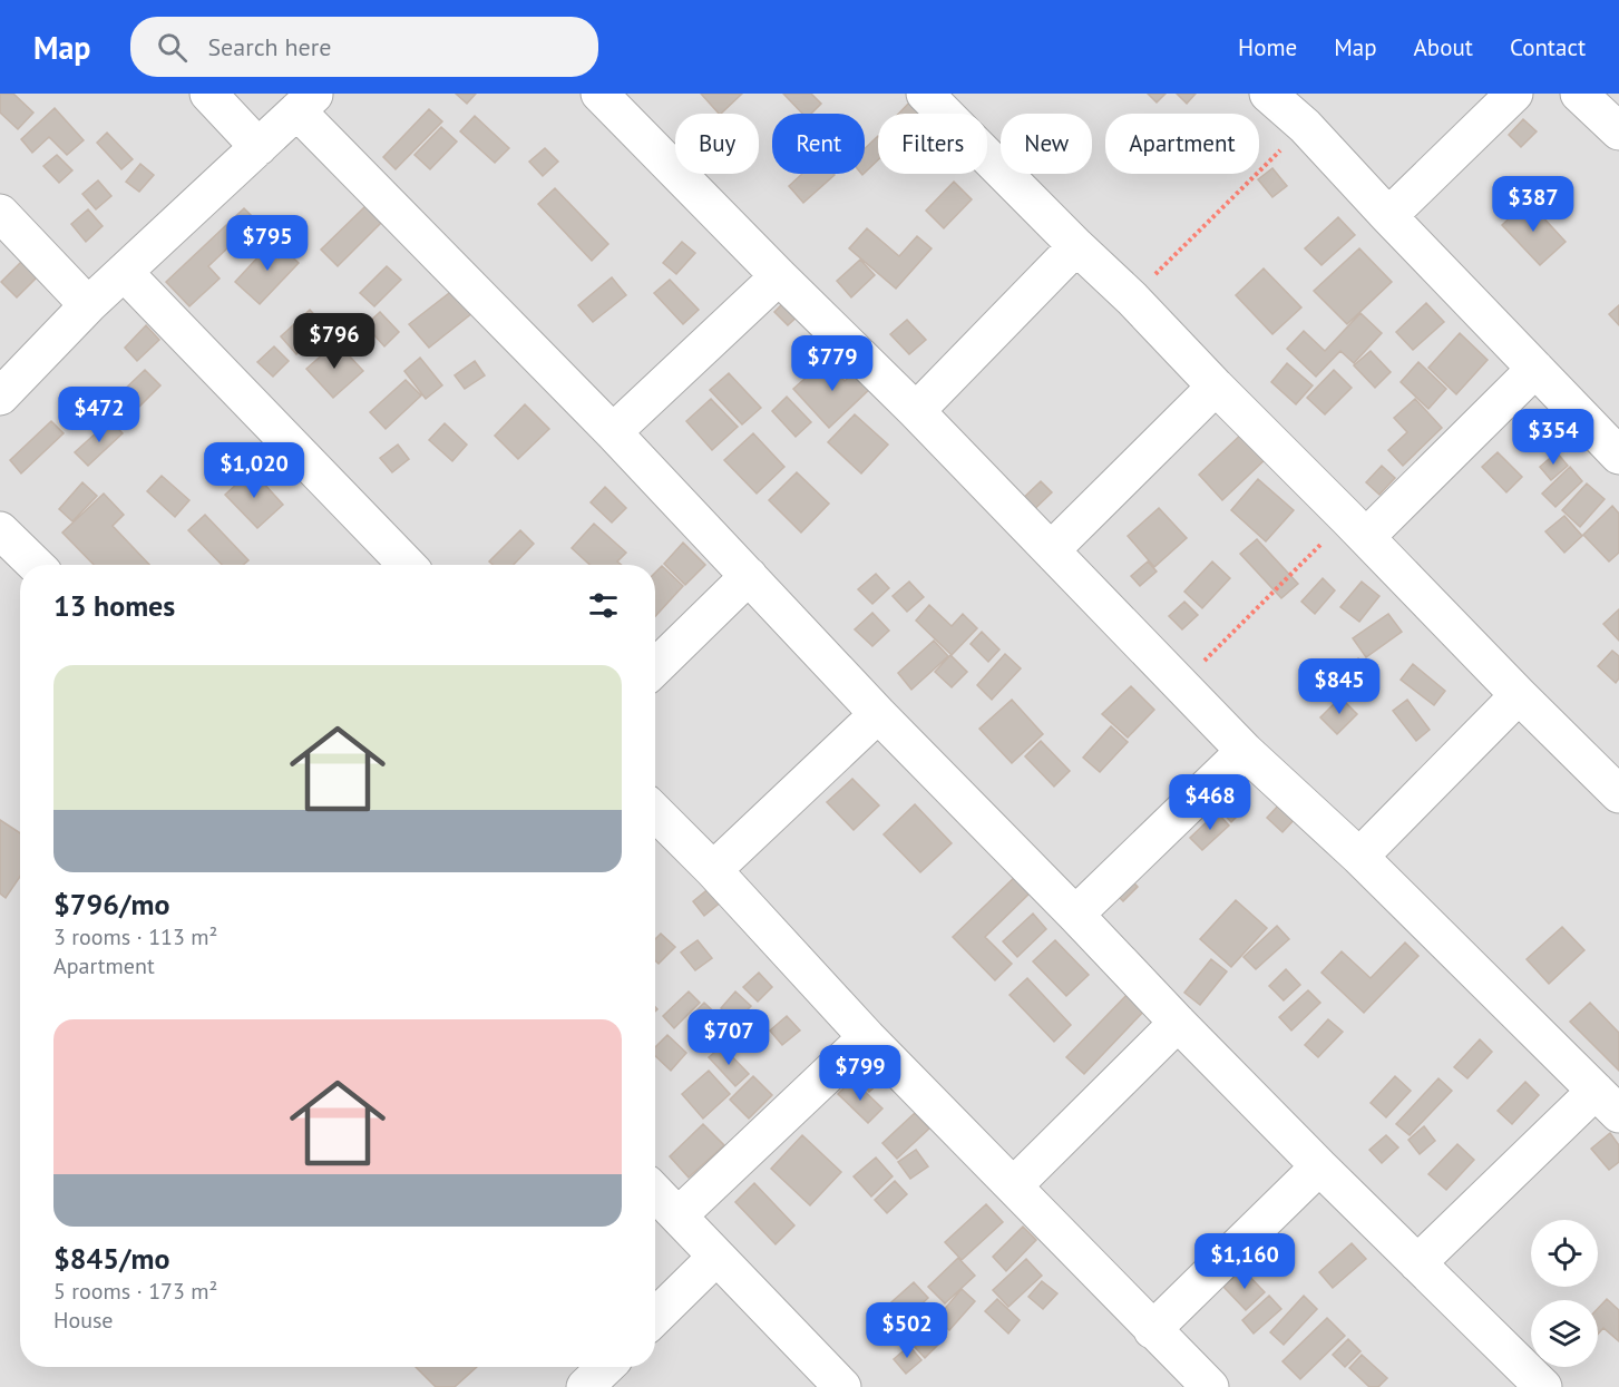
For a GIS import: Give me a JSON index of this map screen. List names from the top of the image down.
{
  "page": {
    "header": "Map",
    "search": "Search here",
    "nav": [
      "Home",
      "Map",
      "About",
      "Contact"
    ],
    "chip": [
      "Buy",
      "Rent",
      "Filters",
      "New",
      "Apartment"
    ],
    "price": [
      "$387",
      "$795",
      "$796",
      "$779",
      "$472",
      "$354",
      "$1,020",
      "$845",
      "$468",
      "$707",
      "$799",
      "$1,160",
      "$502"
    ],
    "heading": "13 homes",
    "list": [
      {
        "name": "$796/mo",
        "note": "3 rooms · 113 m² · Apartment"
      },
      {
        "name": "$845/mo",
        "note": "5 rooms · 173 m² · House"
      }
    ]
  }
}
